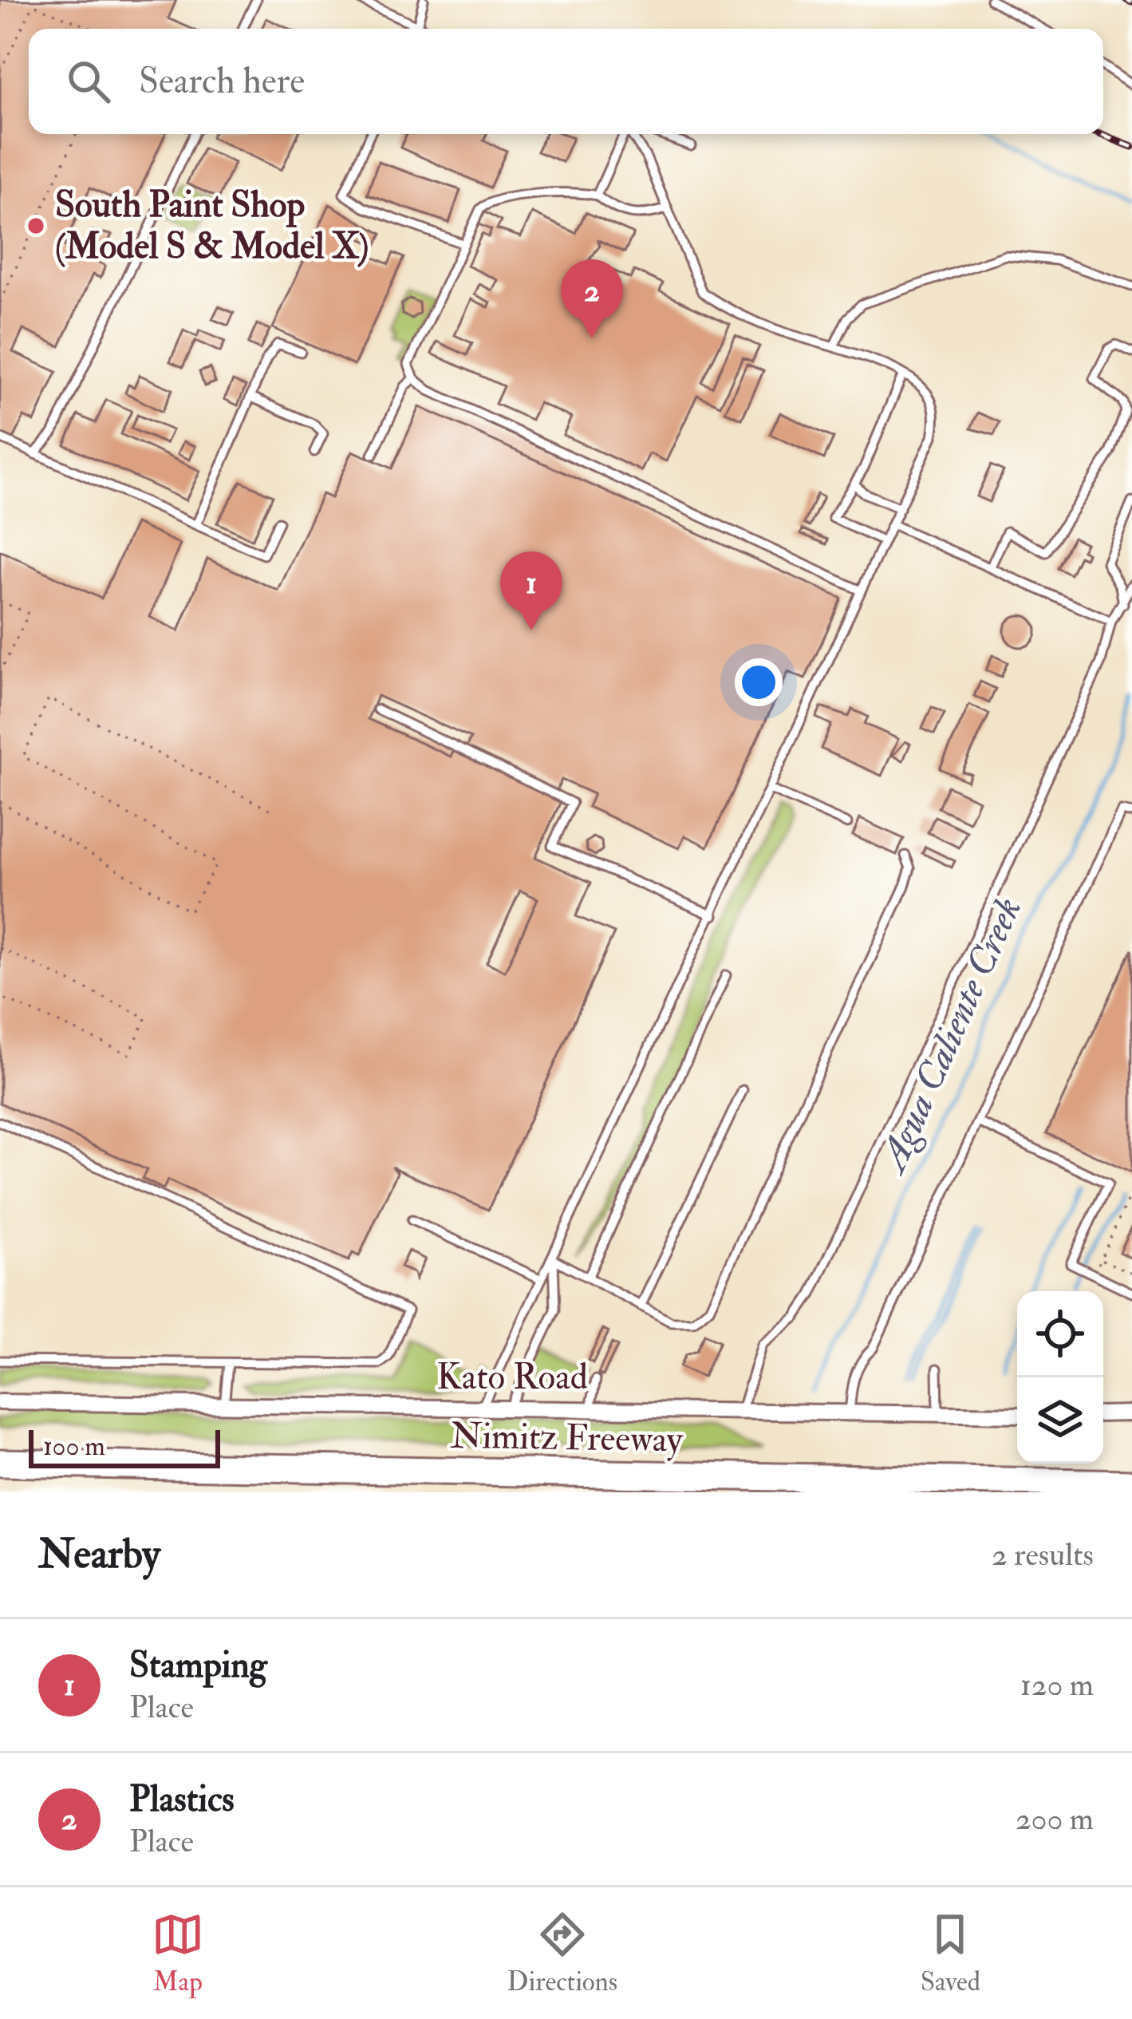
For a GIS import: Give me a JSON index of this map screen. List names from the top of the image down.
{
  "streets": {
    "highway": ["Nimitz Freeway"],
    "street": ["Kato Road"]
  },
  "water": ["Agua Caliente Creek"],
  "places": ["South Paint Shop (Model S & Model X)"],
  "scale_bar": "100 m",
  "page": {
    "search": "Search here",
    "pins": ["2", "1"],
    "scale": "100 m",
    "heading": ["Nearby", "2 results"],
    "list": [
      {
        "mark": "1",
        "name": "Stamping",
        "note": "Place",
        "value": "120 m"
      },
      {
        "mark": "2",
        "name": "Plastics",
        "note": "Place",
        "value": "200 m"
      }
    ],
    "nav": ["Map", "Directions", "Saved"]
  }
}
